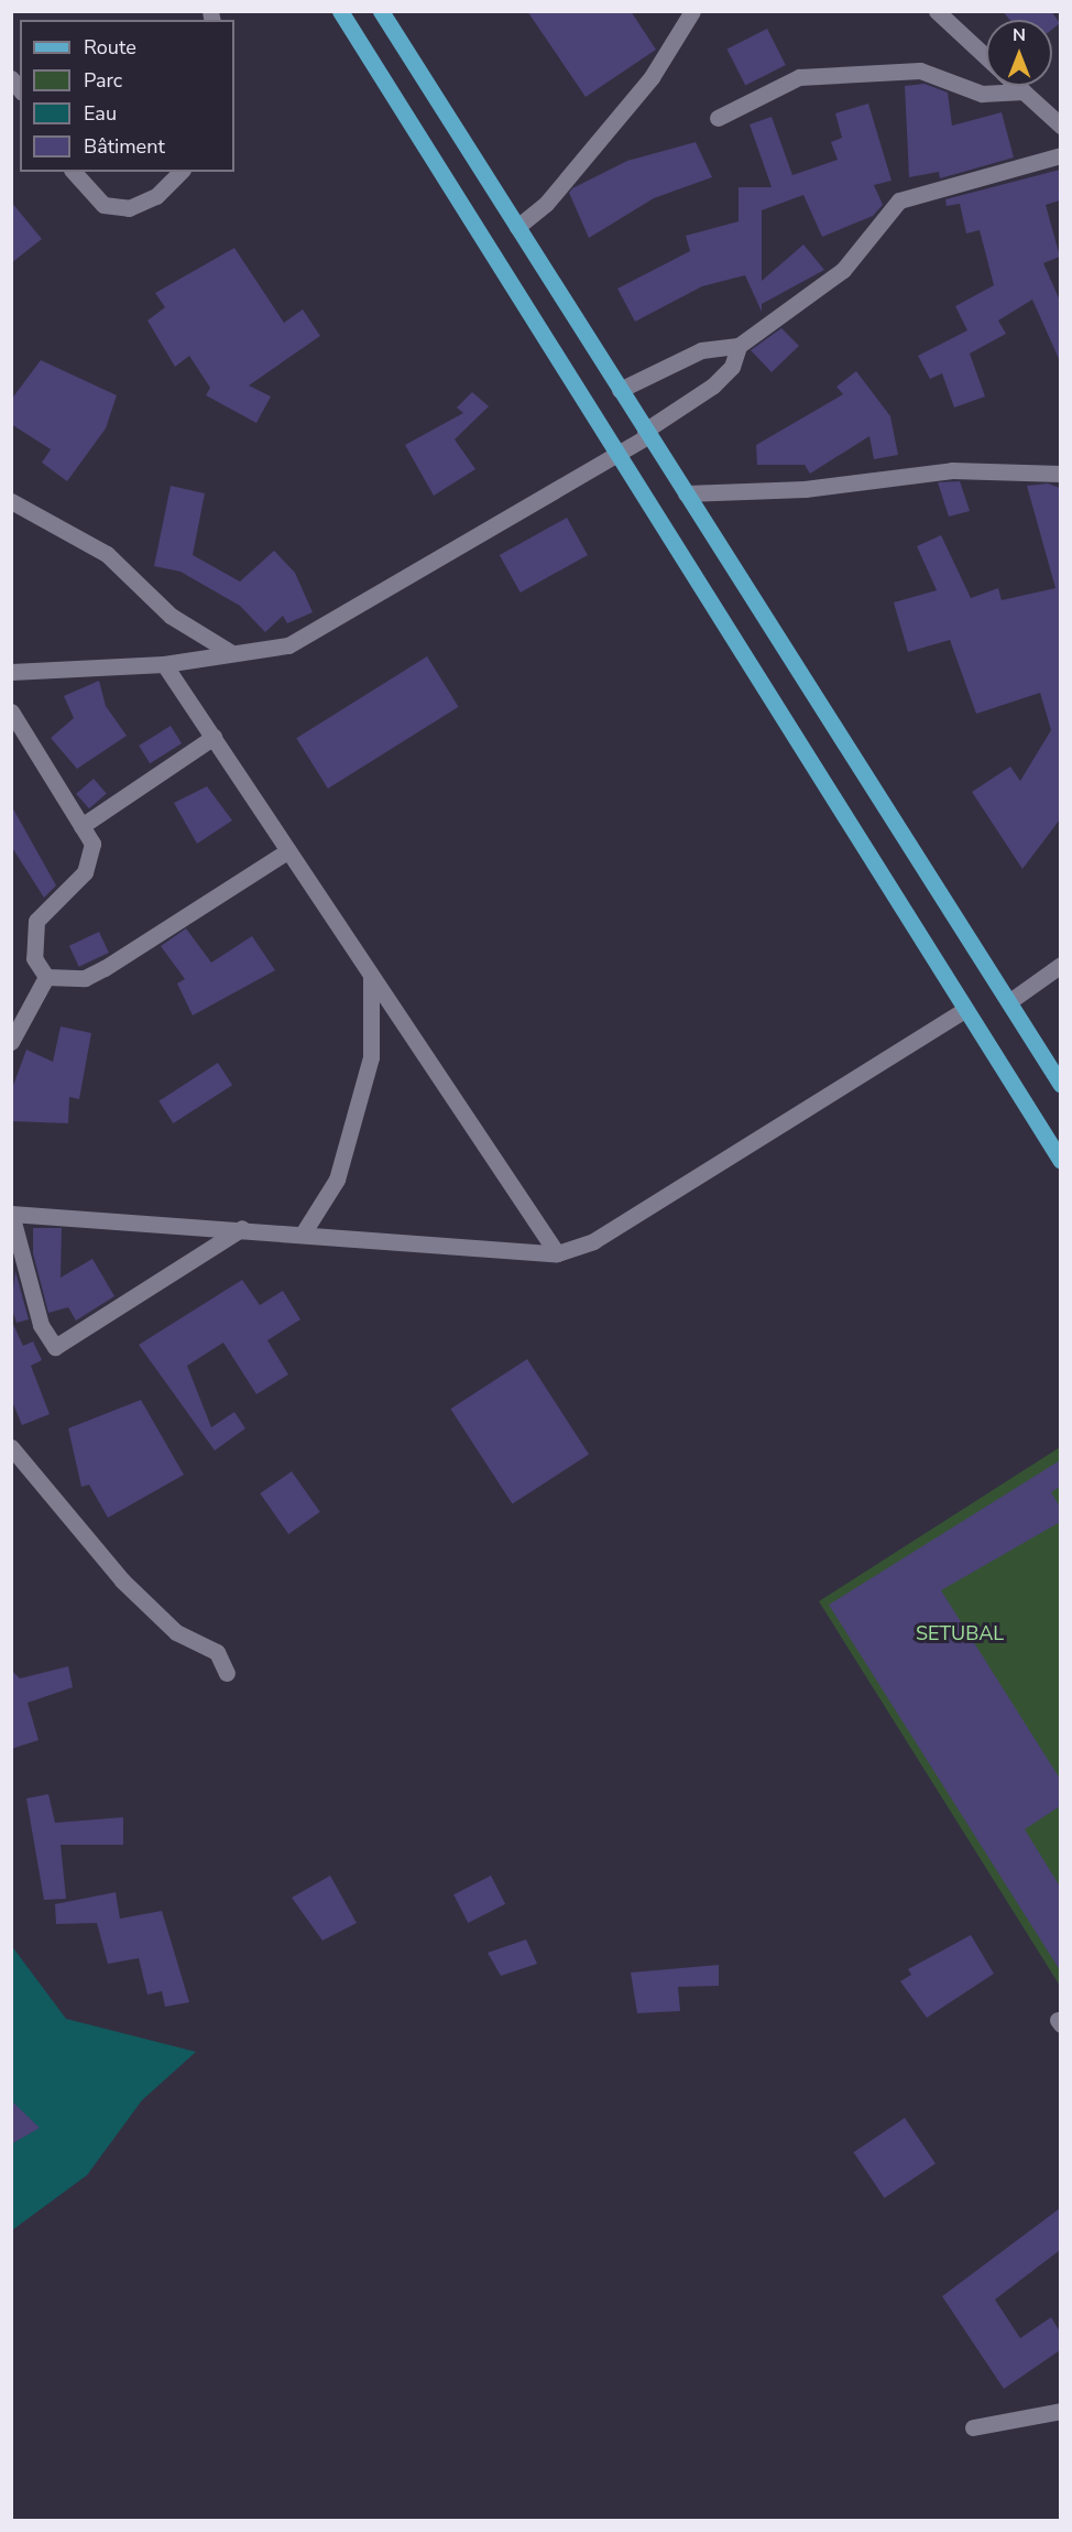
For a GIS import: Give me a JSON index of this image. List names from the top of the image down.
{
  "parks": ["SETUBAL"],
  "legend": [
    "Route",
    "Parc",
    "Eau",
    "Bâtiment"
  ],
  "north": "top"
}
